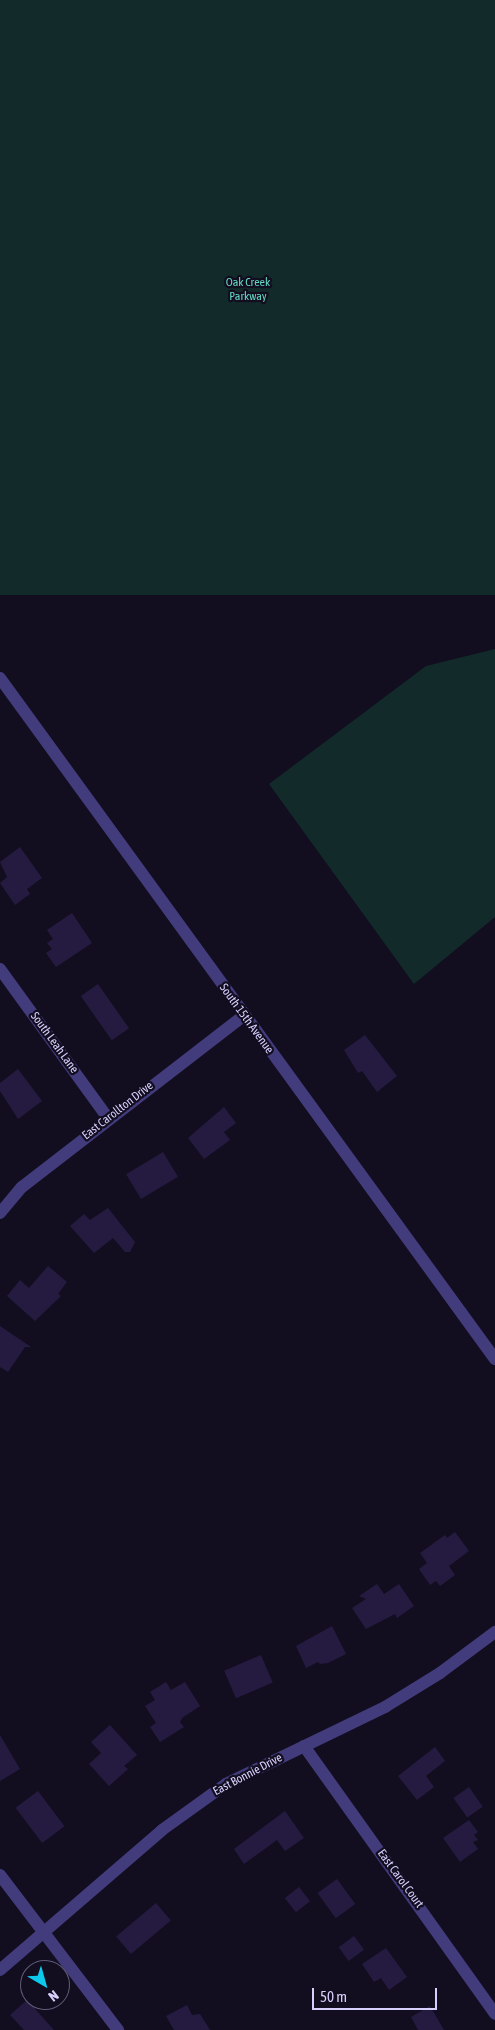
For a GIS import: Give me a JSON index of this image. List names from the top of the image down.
{
  "streets": {
    "street": [
      "South 15th Avenue",
      "South Leah Lane",
      "East Carollton Drive",
      "East Bonnie Drive",
      "East Carol Court"
    ]
  },
  "crossings": [
    ["South 15th Avenue", "East Carollton Drive"],
    ["South Leah Lane", "East Carollton Drive"],
    ["East Bonnie Drive", "East Carol Court"]
  ],
  "parks": ["Oak Creek Parkway"],
  "scale_bar": "50 m",
  "north": "bottom right"
}
